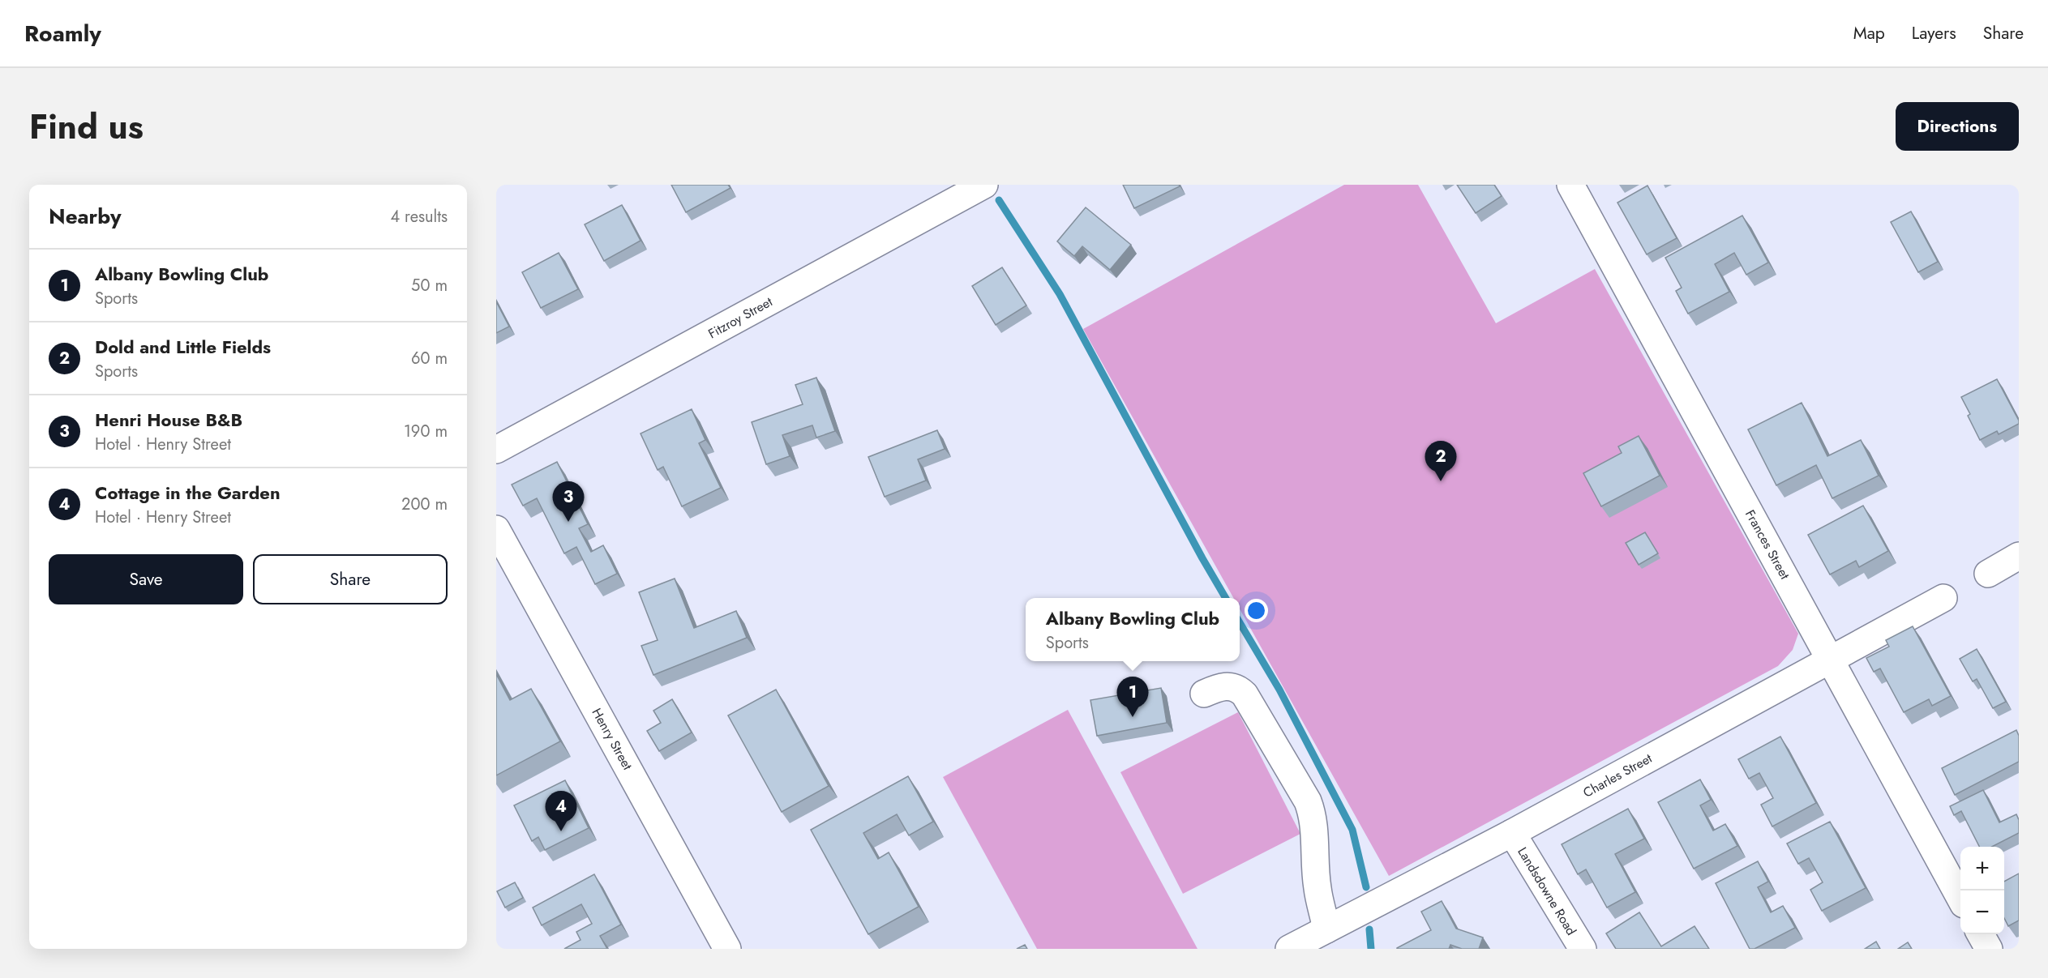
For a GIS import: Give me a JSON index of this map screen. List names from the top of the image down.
{
  "streets": {
    "street": [
      "Fitzroy Street",
      "Frances Street",
      "Henry Street",
      "Charles Street",
      "Landsdowne Road"
    ]
  },
  "crossings": [
    ["Frances Street", "Charles Street"],
    ["Charles Street", "Landsdowne Road"]
  ],
  "page": {
    "header": "Roamly",
    "nav": ["Map", "Layers", "Share"],
    "title": "Find us",
    "buttons": [
      "Directions",
      ["Save", "Share"]
    ],
    "heading": ["Nearby", "4 results"],
    "list": [
      {
        "mark": "1",
        "name": "Albany Bowling Club",
        "note": "Sports",
        "value": "50 m"
      },
      {
        "mark": "2",
        "name": "Dold and Little Fields",
        "note": "Sports",
        "value": "60 m"
      },
      {
        "mark": "3",
        "name": "Henri House B&B",
        "note": "Hotel · Henry Street",
        "value": "190 m"
      },
      {
        "mark": "4",
        "name": "Cottage in the Garden",
        "note": "Hotel · Henry Street",
        "value": "200 m"
      }
    ],
    "pins": [
      "2",
      "3",
      "1",
      "4"
    ],
    "popup": ["Albany Bowling Club", "Sports"],
    "map_buttons": ["+", "−"]
  }
}
